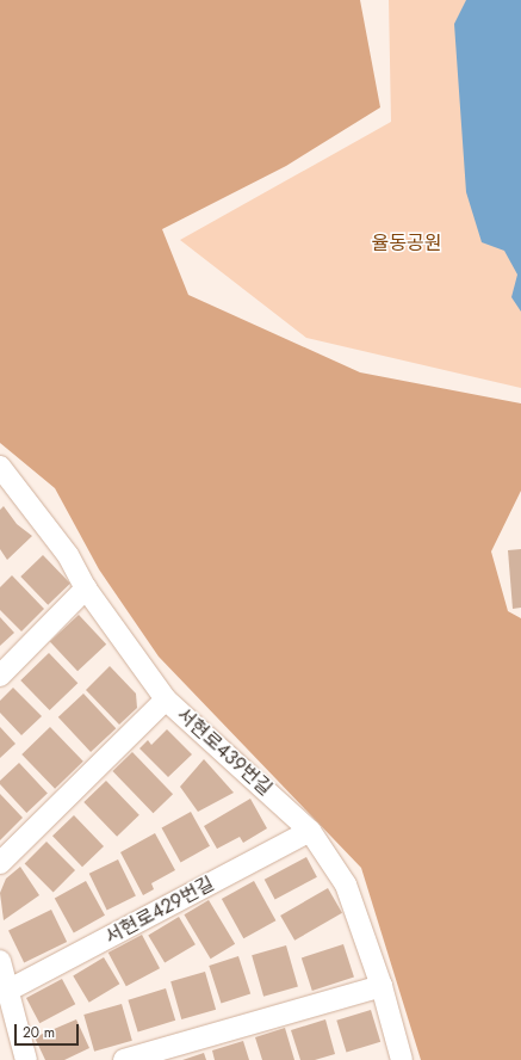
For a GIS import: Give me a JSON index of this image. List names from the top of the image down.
{
  "streets": {
    "street": ["서현로439번길", "서현로429번길"]
  },
  "crossings": [
    ["서현로439번길", "서현로429번길"]
  ],
  "parks": ["율동공원"],
  "scale_bar": "20 m"
}
